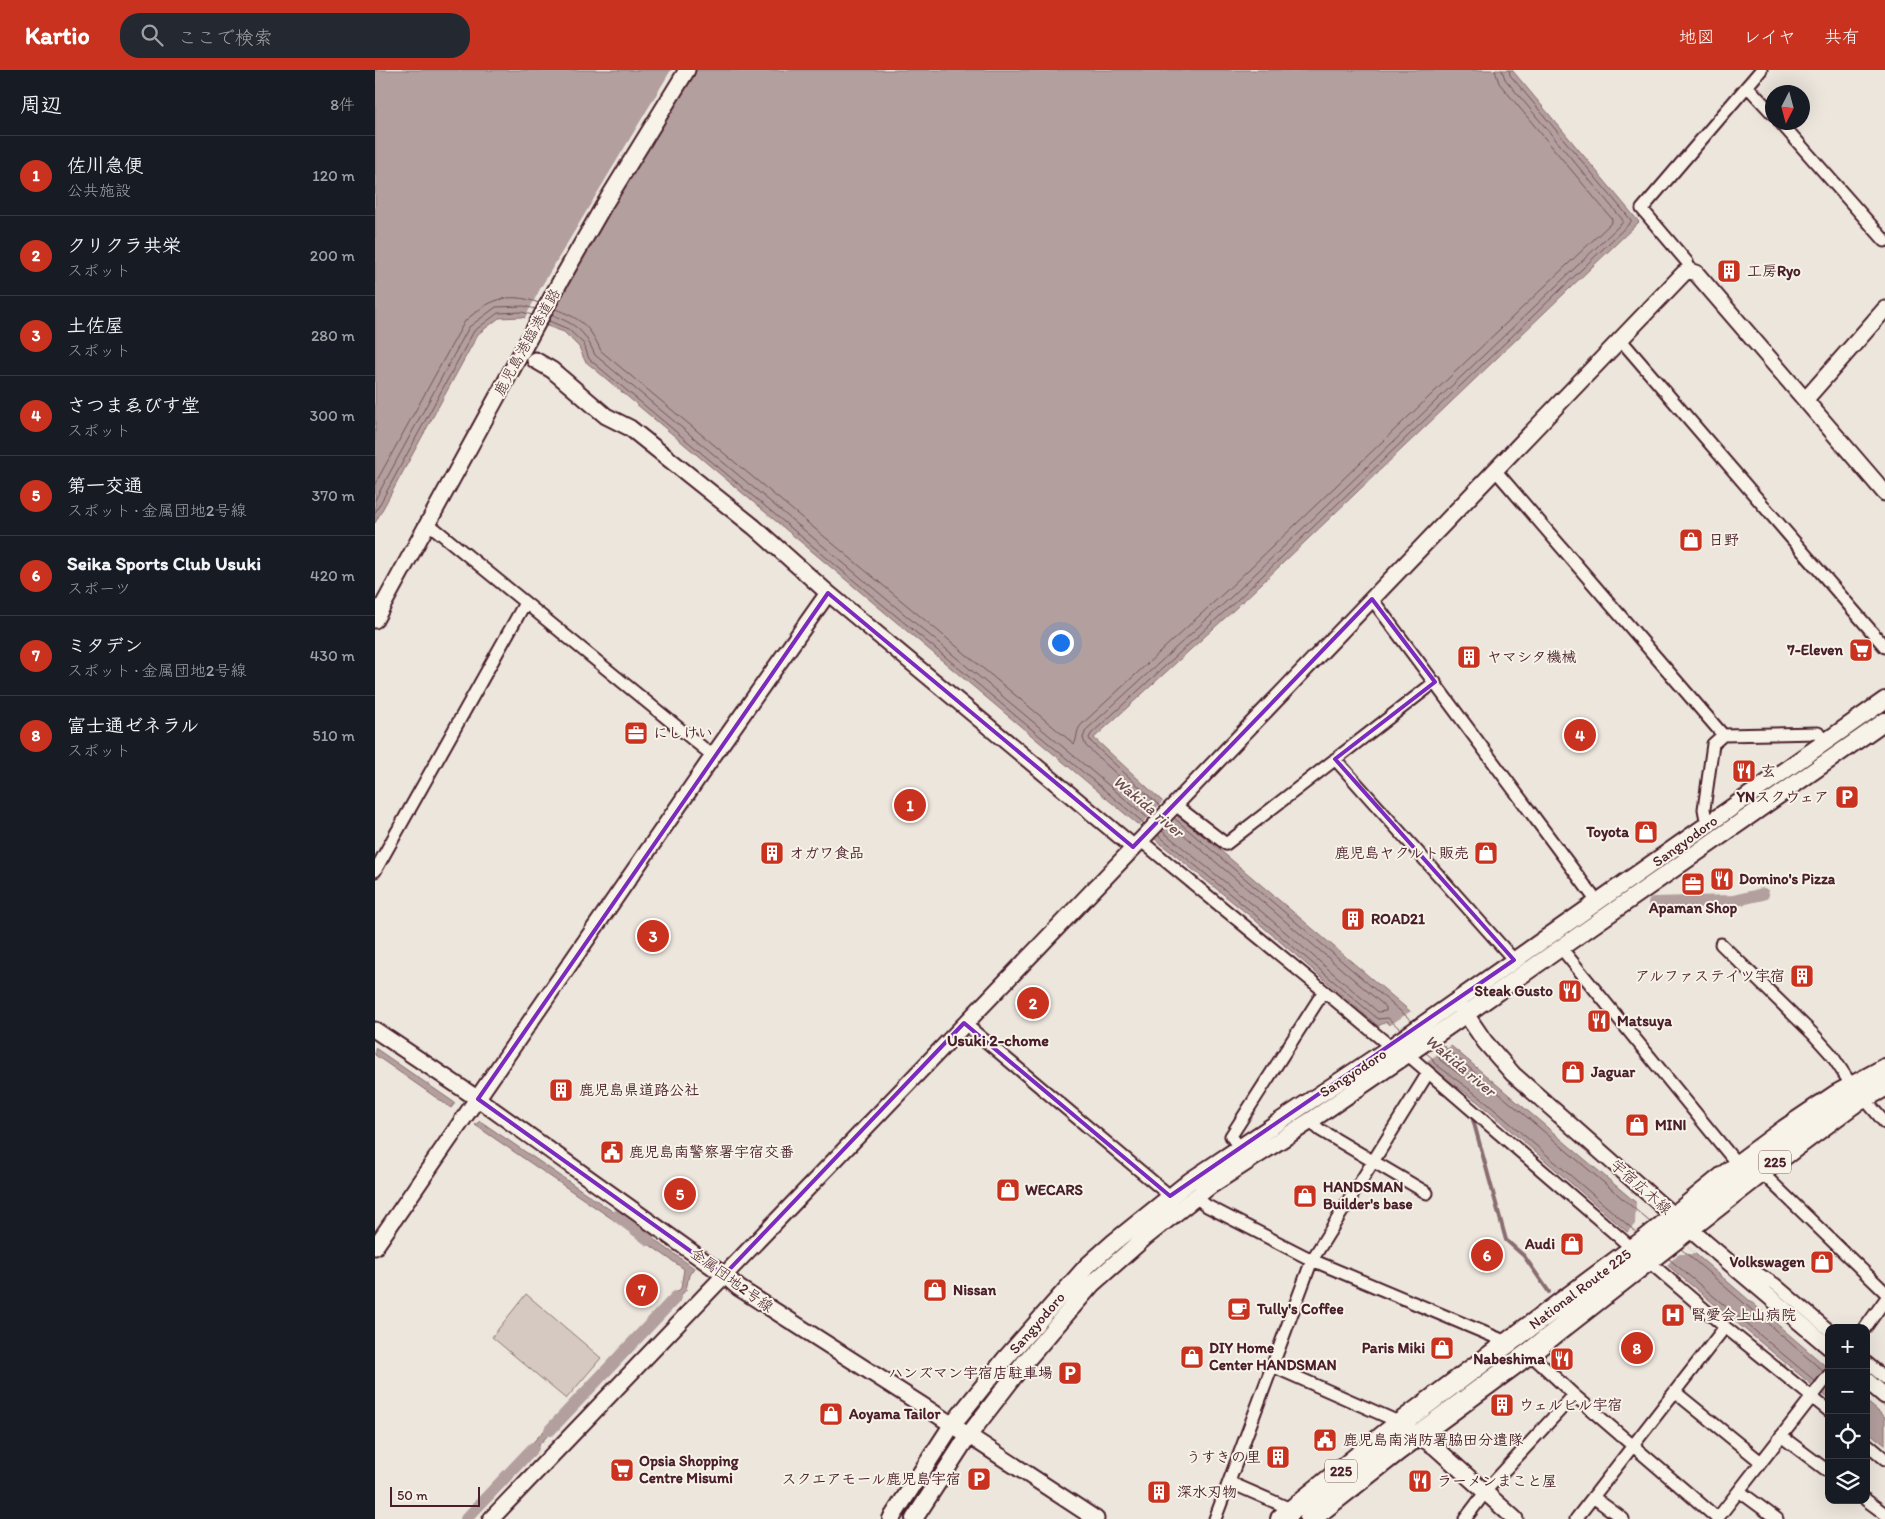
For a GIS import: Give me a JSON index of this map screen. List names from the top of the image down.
{
  "streets": {
    "highway": ["225", "National Route 225"],
    "main road": ["Sangyodoro"],
    "street": ["鹿児島港臨港道路", "宇宿広木線", "金属団地2号線"]
  },
  "crossings": [
    ["Sangyodoro", "宇宿広木線"],
    ["Sangyodoro", "金属団地2号線"],
    ["宇宿広木線", "National Route 225"]
  ],
  "districts": ["Usuki 2-chome"],
  "water": ["Wakida river"],
  "places": {
    "building": [
      "工房Ryo",
      "ヤマシタ機械",
      "オガワ食品",
      "ROAD21",
      "アルファステイツ宇宿",
      "鹿児島県道路公社",
      "ウェルビル宇宿",
      "うすきの里",
      "深水刃物"
    ],
    "shop": [
      "日野",
      "Toyota",
      "鹿児島ヤクルト販売",
      "Jaguar",
      "MINI",
      "WECARS",
      "HANDSMAN Builder's base",
      "Audi",
      "Volkswagen",
      "Nissan",
      "Paris Miki",
      "DIY Home Center HANDSMAN",
      "Aoyama Tailor"
    ],
    "supermarket": ["7-Eleven", "Opsia Shopping Centre Misumi"],
    "office": ["にしけい", "Apaman Shop"],
    "restaurant": [
      "玄",
      "Domino's Pizza",
      "Steak Gusto",
      "Matsuya",
      "Nabeshima",
      "ラーメンまこと屋"
    ],
    "parking": ["YNスクウェア", "ハンズマン宇宿店駐車場", "スクエアモール鹿児島宇宿"],
    "public building": ["鹿児島南警察署宇宿交番", "鹿児島南消防署脇田分遣隊"],
    "cafe": ["Tully's Coffee"],
    "hospital": ["腎愛会上山病院"]
  },
  "scale_bar": "50 m",
  "north": "bottom",
  "page": {
    "header": "Kartio",
    "search": "ここで検索",
    "nav": ["地図", "レイヤ", "共有"],
    "heading": ["周辺", "8件"],
    "list": [
      {
        "mark": "1",
        "name": "佐川急便",
        "note": "公共施設",
        "value": "120 m"
      },
      {
        "mark": "2",
        "name": "クリクラ共栄",
        "note": "スポット",
        "value": "200 m"
      },
      {
        "mark": "3",
        "name": "土佐屋",
        "note": "スポット",
        "value": "280 m"
      },
      {
        "mark": "4",
        "name": "さつまゑびす堂",
        "note": "スポット",
        "value": "300 m"
      },
      {
        "mark": "5",
        "name": "第一交通",
        "note": "スポット · 金属団地2号線",
        "value": "370 m"
      },
      {
        "mark": "6",
        "name": "Seika Sports Club Usuki",
        "note": "スポーツ",
        "value": "420 m"
      },
      {
        "mark": "7",
        "name": "ミタデン",
        "note": "スポット · 金属団地2号線",
        "value": "430 m"
      },
      {
        "mark": "8",
        "name": "富士通ゼネラル",
        "note": "スポット",
        "value": "510 m"
      }
    ],
    "pins": [
      "4",
      "1",
      "3",
      "2",
      "5",
      "6",
      "7",
      "8"
    ],
    "map_buttons": ["+", "−"],
    "scale": "50 m"
  }
}
